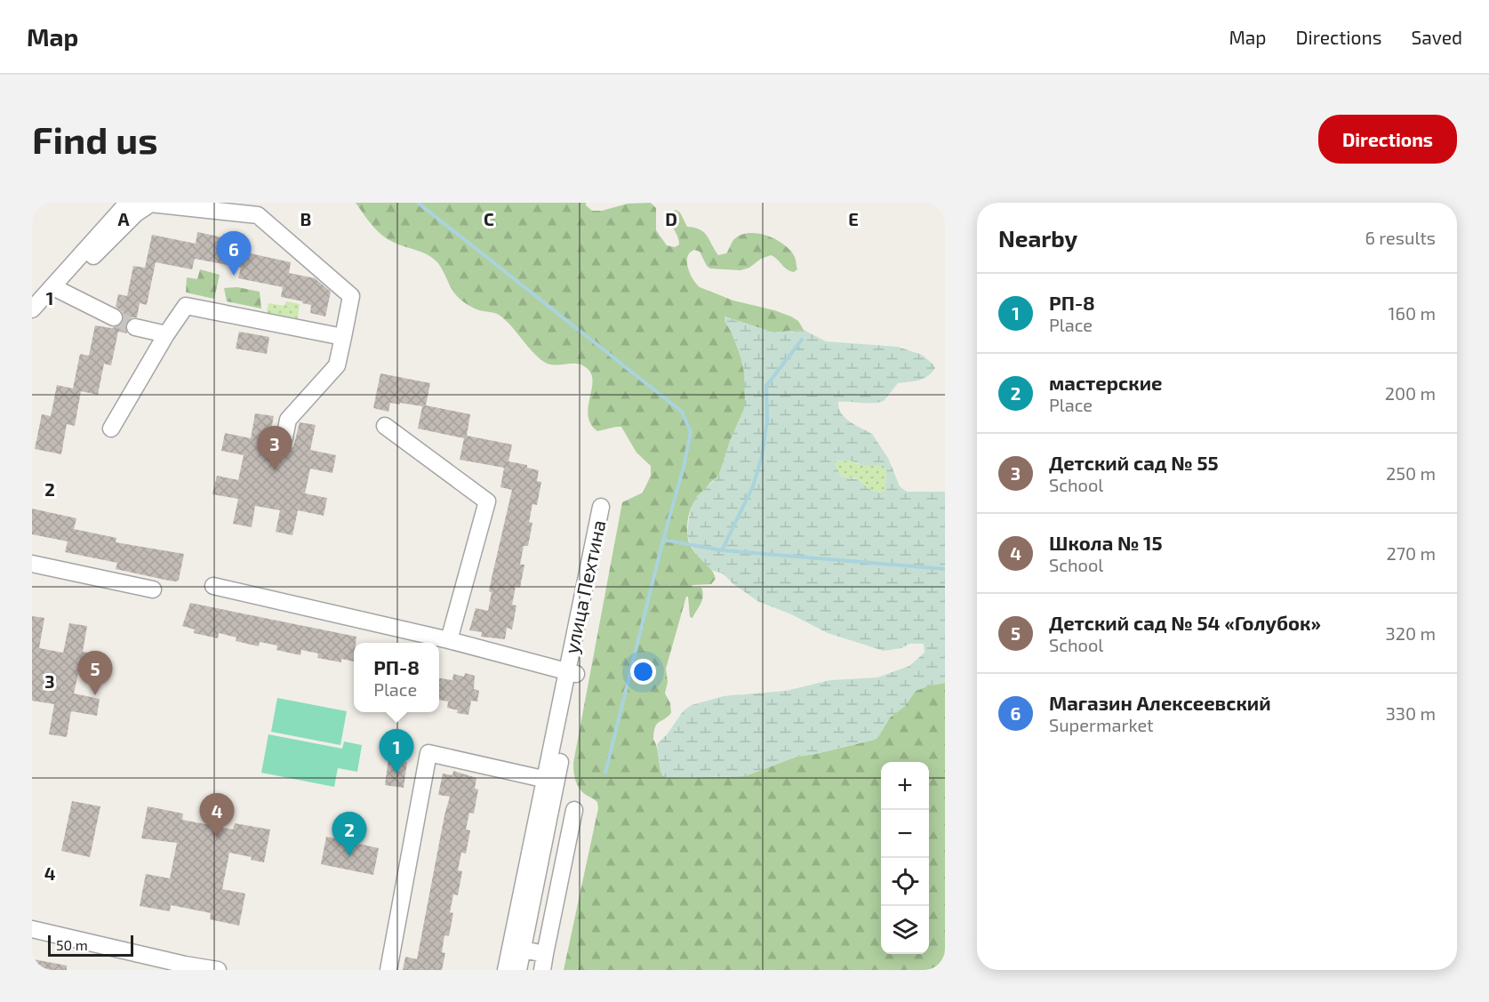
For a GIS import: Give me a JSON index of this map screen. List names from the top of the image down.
{
  "streets": {
    "street": ["улица Пехтина"]
  },
  "scale_bar": "50 m",
  "page": {
    "header": "Map",
    "nav": ["Map", "Directions", "Saved"],
    "buttons": "Directions",
    "title": "Find us",
    "heading": ["Nearby", "6 results"],
    "pins": [
      "6",
      "3",
      "5",
      "1",
      "4",
      "2"
    ],
    "list": [
      {
        "mark": "1",
        "name": "РП-8",
        "note": "Place",
        "value": "160 m"
      },
      {
        "mark": "2",
        "name": "мастерские",
        "note": "Place",
        "value": "200 m"
      },
      {
        "mark": "3",
        "name": "Детский сад № 55",
        "note": "School",
        "value": "250 m"
      },
      {
        "mark": "4",
        "name": "Школа № 15",
        "note": "School",
        "value": "270 m"
      },
      {
        "mark": "5",
        "name": "Детский сад № 54 «Голубок»",
        "note": "School",
        "value": "320 m"
      },
      {
        "mark": "6",
        "name": "Магазин Алексеевский",
        "note": "Supermarket",
        "value": "330 m"
      }
    ],
    "popup": ["РП-8", "Place"],
    "map_buttons": ["+", "−"],
    "scale": "50 m"
  },
  "grid": {
    "columns": [
      "A",
      "B",
      "C",
      "D",
      "E"
    ],
    "rows": [
      "1",
      "2",
      "3",
      "4"
    ]
  }
}
